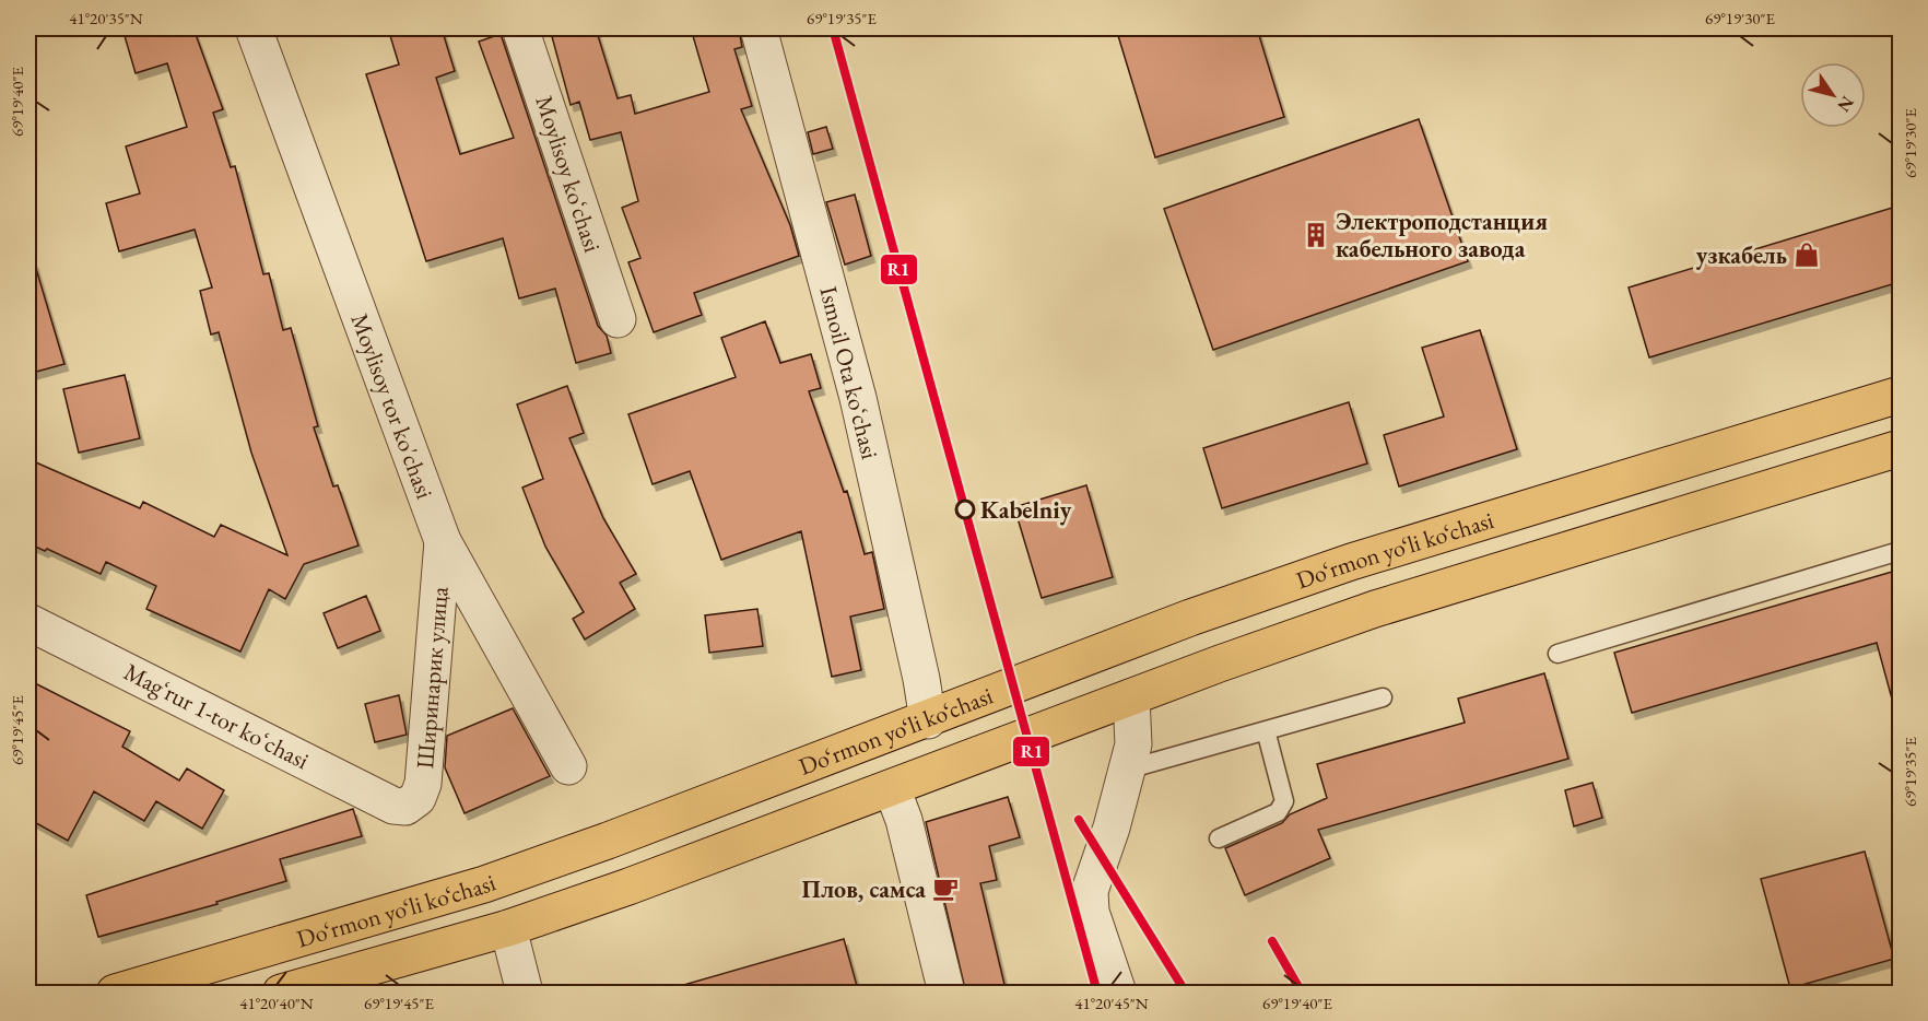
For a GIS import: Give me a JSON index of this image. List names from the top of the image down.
{
  "streets": {
    "main road": ["Do‘rmon yo‘li ko‘chasi"],
    "street": [
      "Moylisoy koʻchasi",
      "Ismoil Ota koʻchasi",
      "Moylisoy tor ko'chasi",
      "Ширинарик улица",
      "Magʻrur 1-tor koʻchasi"
    ]
  },
  "crossings": [
    ["Ismoil Ota koʻchasi", "Do‘rmon yo‘li ko‘chasi"],
    ["Moylisoy tor ko'chasi", "Ширинарик улица"],
    ["Ширинарик улица", "Magʻrur 1-tor koʻchasi"]
  ],
  "places": {
    "building": ["Электроподстанция кабельного завода"],
    "shop": ["узкабель"],
    "other": ["Kabelniy"],
    "cafe": ["Плов, самса"]
  },
  "lines": ["transit line R1"],
  "north": "bottom right",
  "coordinates": [
    "41°20'35\"N",
    "69°19'35\"E",
    "69°19'30\"E",
    "69°19'40\"E",
    "69°19'45\"E",
    "41°20'40\"N",
    "41°20'45\"N"
  ]
}
